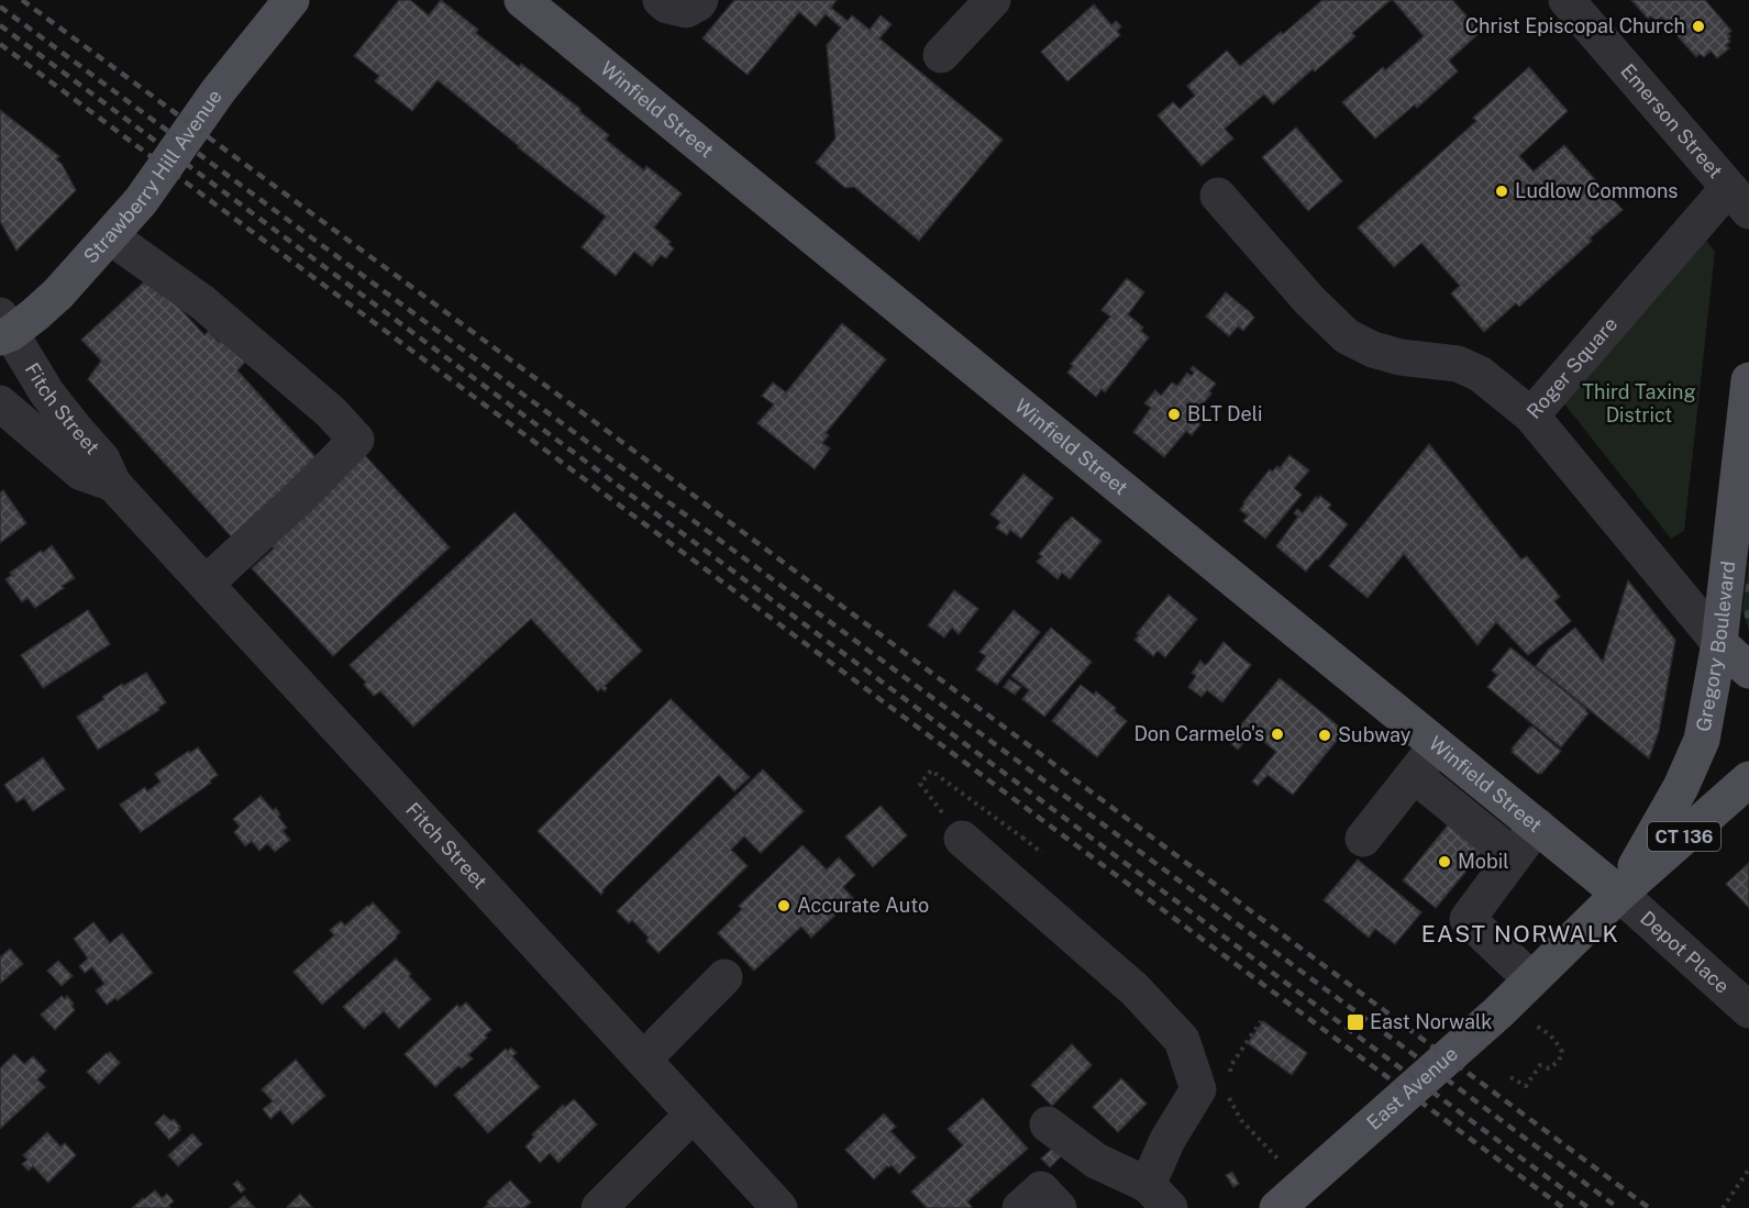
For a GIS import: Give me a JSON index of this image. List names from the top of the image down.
{
  "streets": {
    "main road": [
      "Winfield Street",
      "Strawberry Hill Avenue",
      "Gregory Boulevard",
      "CT 136",
      "East Avenue"
    ],
    "street": [
      "Emerson Street",
      "Roger Square",
      "Fitch Street",
      "Depot Place"
    ]
  },
  "crossings": [
    ["Winfield Street", "Gregory Boulevard"],
    ["Winfield Street", "Depot Place"],
    ["Winfield Street", "East Avenue"],
    ["Emerson Street", "Roger Square"],
    ["Strawberry Hill Avenue", "Fitch Street"],
    ["Roger Square", "Gregory Boulevard"],
    ["Gregory Boulevard", "Depot Place"],
    ["Gregory Boulevard", "East Avenue"],
    ["Depot Place", "East Avenue"]
  ],
  "districts": ["EAST NORWALK"],
  "parks": ["Third Taxing District"],
  "places": {
    "other": [
      "Christ Episcopal Church",
      "Ludlow Commons",
      "BLT Deli",
      "Don Carmelo's",
      "Subway",
      "Mobil",
      "Accurate Auto"
    ],
    "transit": ["East Norwalk"]
  }
}
